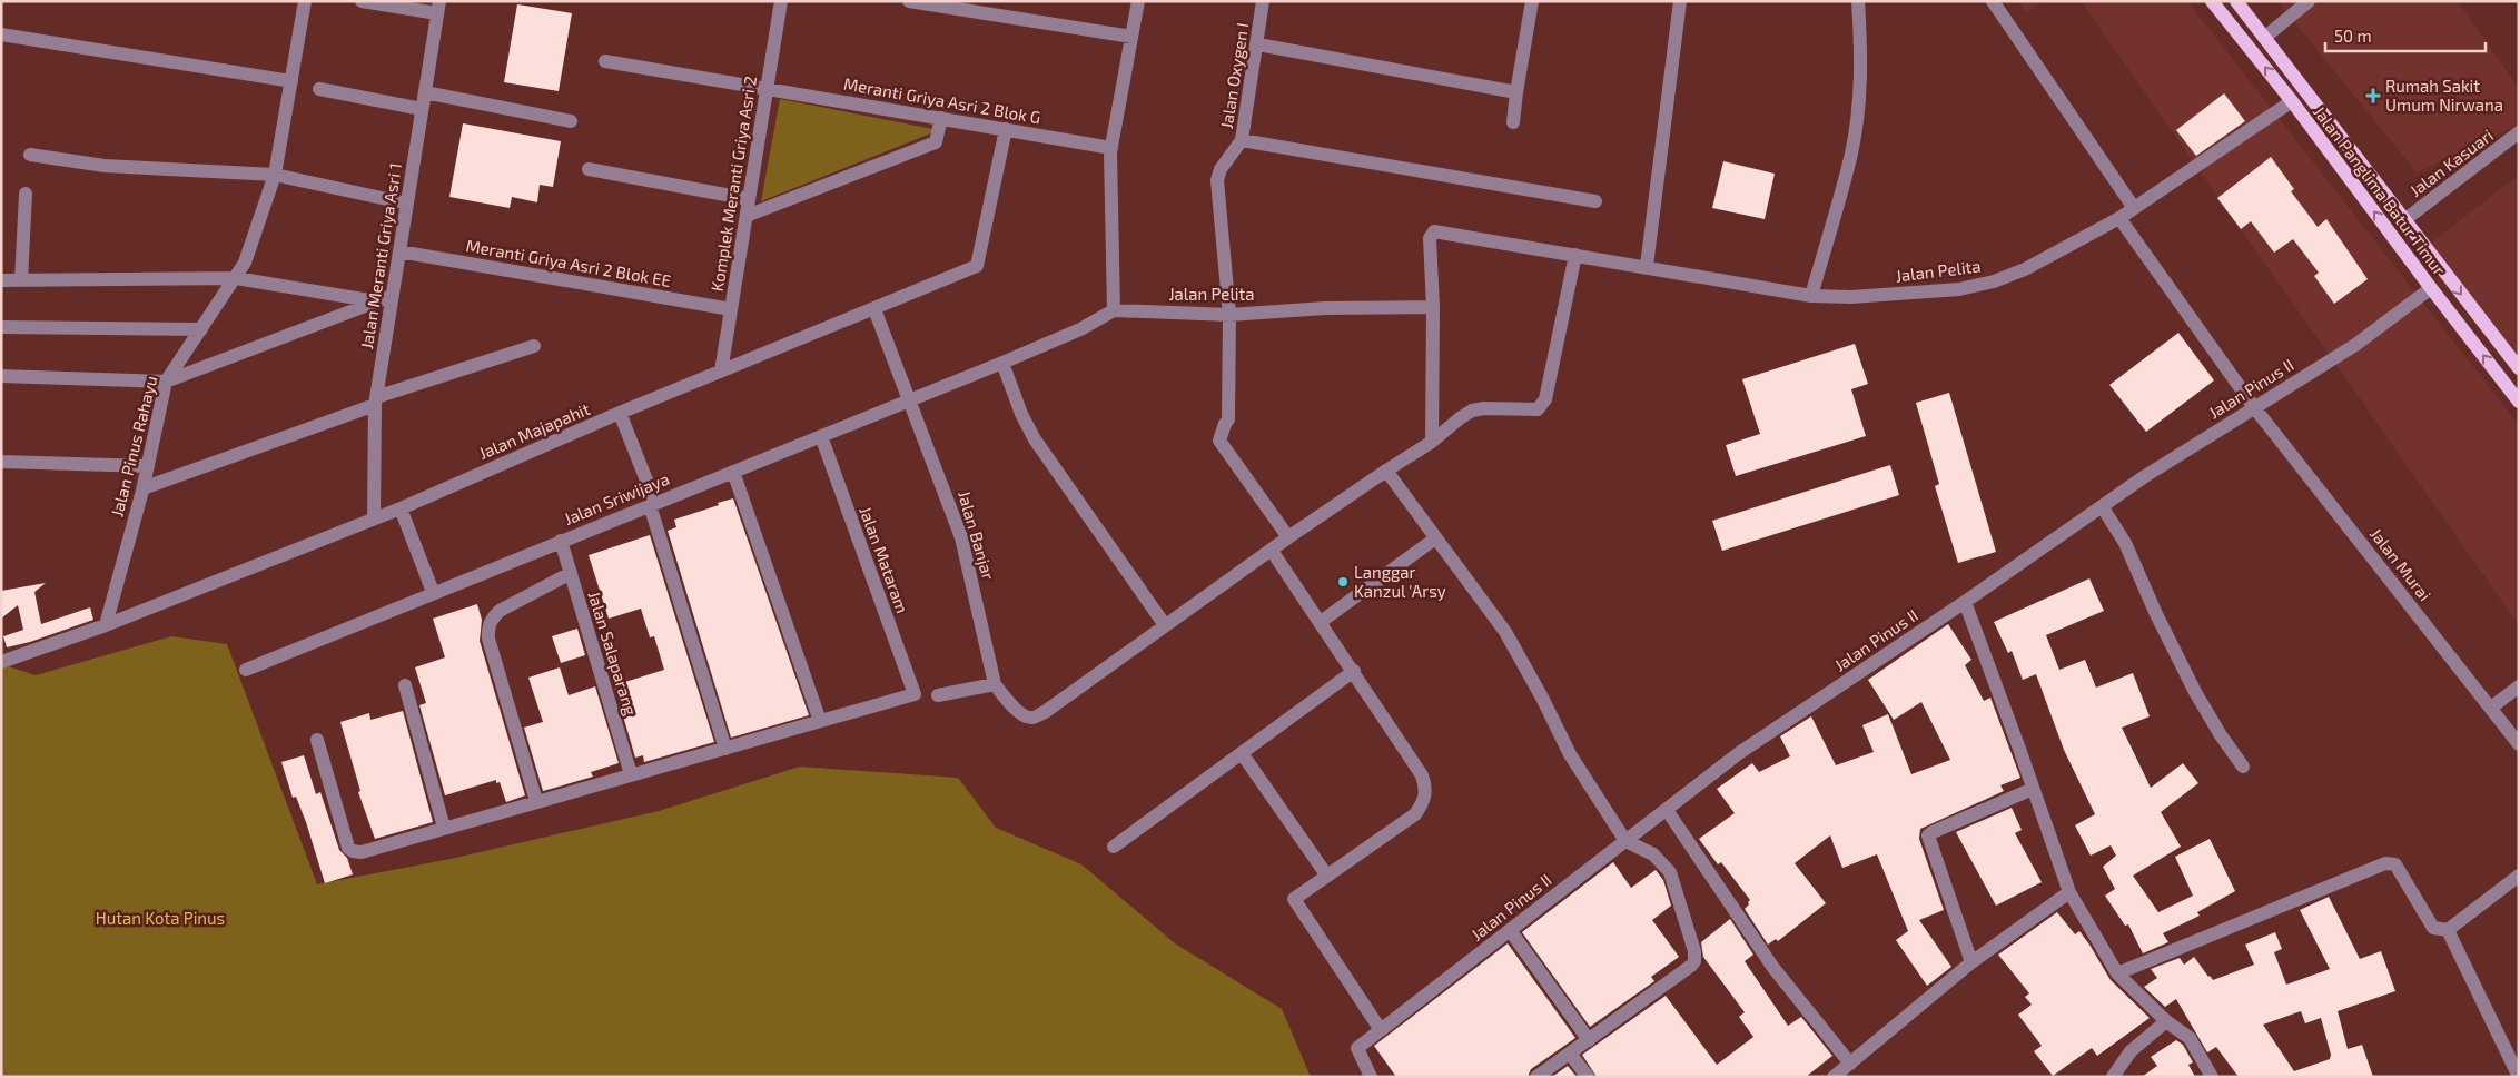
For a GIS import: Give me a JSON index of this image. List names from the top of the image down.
{
  "streets": {
    "main road": ["Jalan Panglima Batur Timur"],
    "street": [
      "Jalan Oxygen I",
      "Meranti Griya Asri 2 Blok G",
      "Jalan Kasuari",
      "Komplek Meranti Griya Asri 2",
      "Jalan Meranti Griya Asri 1",
      "Meranti Griya Asri 2 Blok EE",
      "Jalan Pelita",
      "Jalan Pinus II",
      "Jalan Majapahit",
      "Jalan Pinus Rahayu",
      "Jalan Sriwijaya",
      "Jalan Banjar",
      "Jalan Mataram",
      "Jalan Murai",
      "Jalan Salaparang"
    ]
  },
  "crossings": [
    ["Jalan Oxygen I", "Jalan Pelita"],
    ["Meranti Griya Asri 2 Blok G", "Komplek Meranti Griya Asri 2"],
    ["Meranti Griya Asri 2 Blok G", "Jalan Majapahit"],
    ["Jalan Kasuari", "Jalan Panglima Batur Timur"],
    ["Komplek Meranti Griya Asri 2", "Meranti Griya Asri 2 Blok EE"],
    ["Komplek Meranti Griya Asri 2", "Jalan Majapahit"],
    ["Jalan Panglima Batur Timur", "Jalan Pelita"],
    ["Jalan Panglima Batur Timur", "Jalan Pinus II"],
    ["Jalan Meranti Griya Asri 1", "Meranti Griya Asri 2 Blok EE"],
    ["Jalan Meranti Griya Asri 1", "Jalan Majapahit"],
    ["Jalan Pelita", "Jalan Murai"],
    ["Jalan Pinus II", "Jalan Murai"],
    ["Jalan Majapahit", "Jalan Pinus Rahayu"],
    ["Jalan Majapahit", "Jalan Banjar"],
    ["Jalan Sriwijaya", "Jalan Banjar"],
    ["Jalan Sriwijaya", "Jalan Mataram"],
    ["Jalan Sriwijaya", "Jalan Salaparang"]
  ],
  "parks": ["Hutan Kota Pinus"],
  "places": {
    "health": ["Rumah Sakit Umum Nirwana"],
    "other": ["Langgar Kanzul 'Arsy"]
  },
  "scale_bar": "50 m"
}
